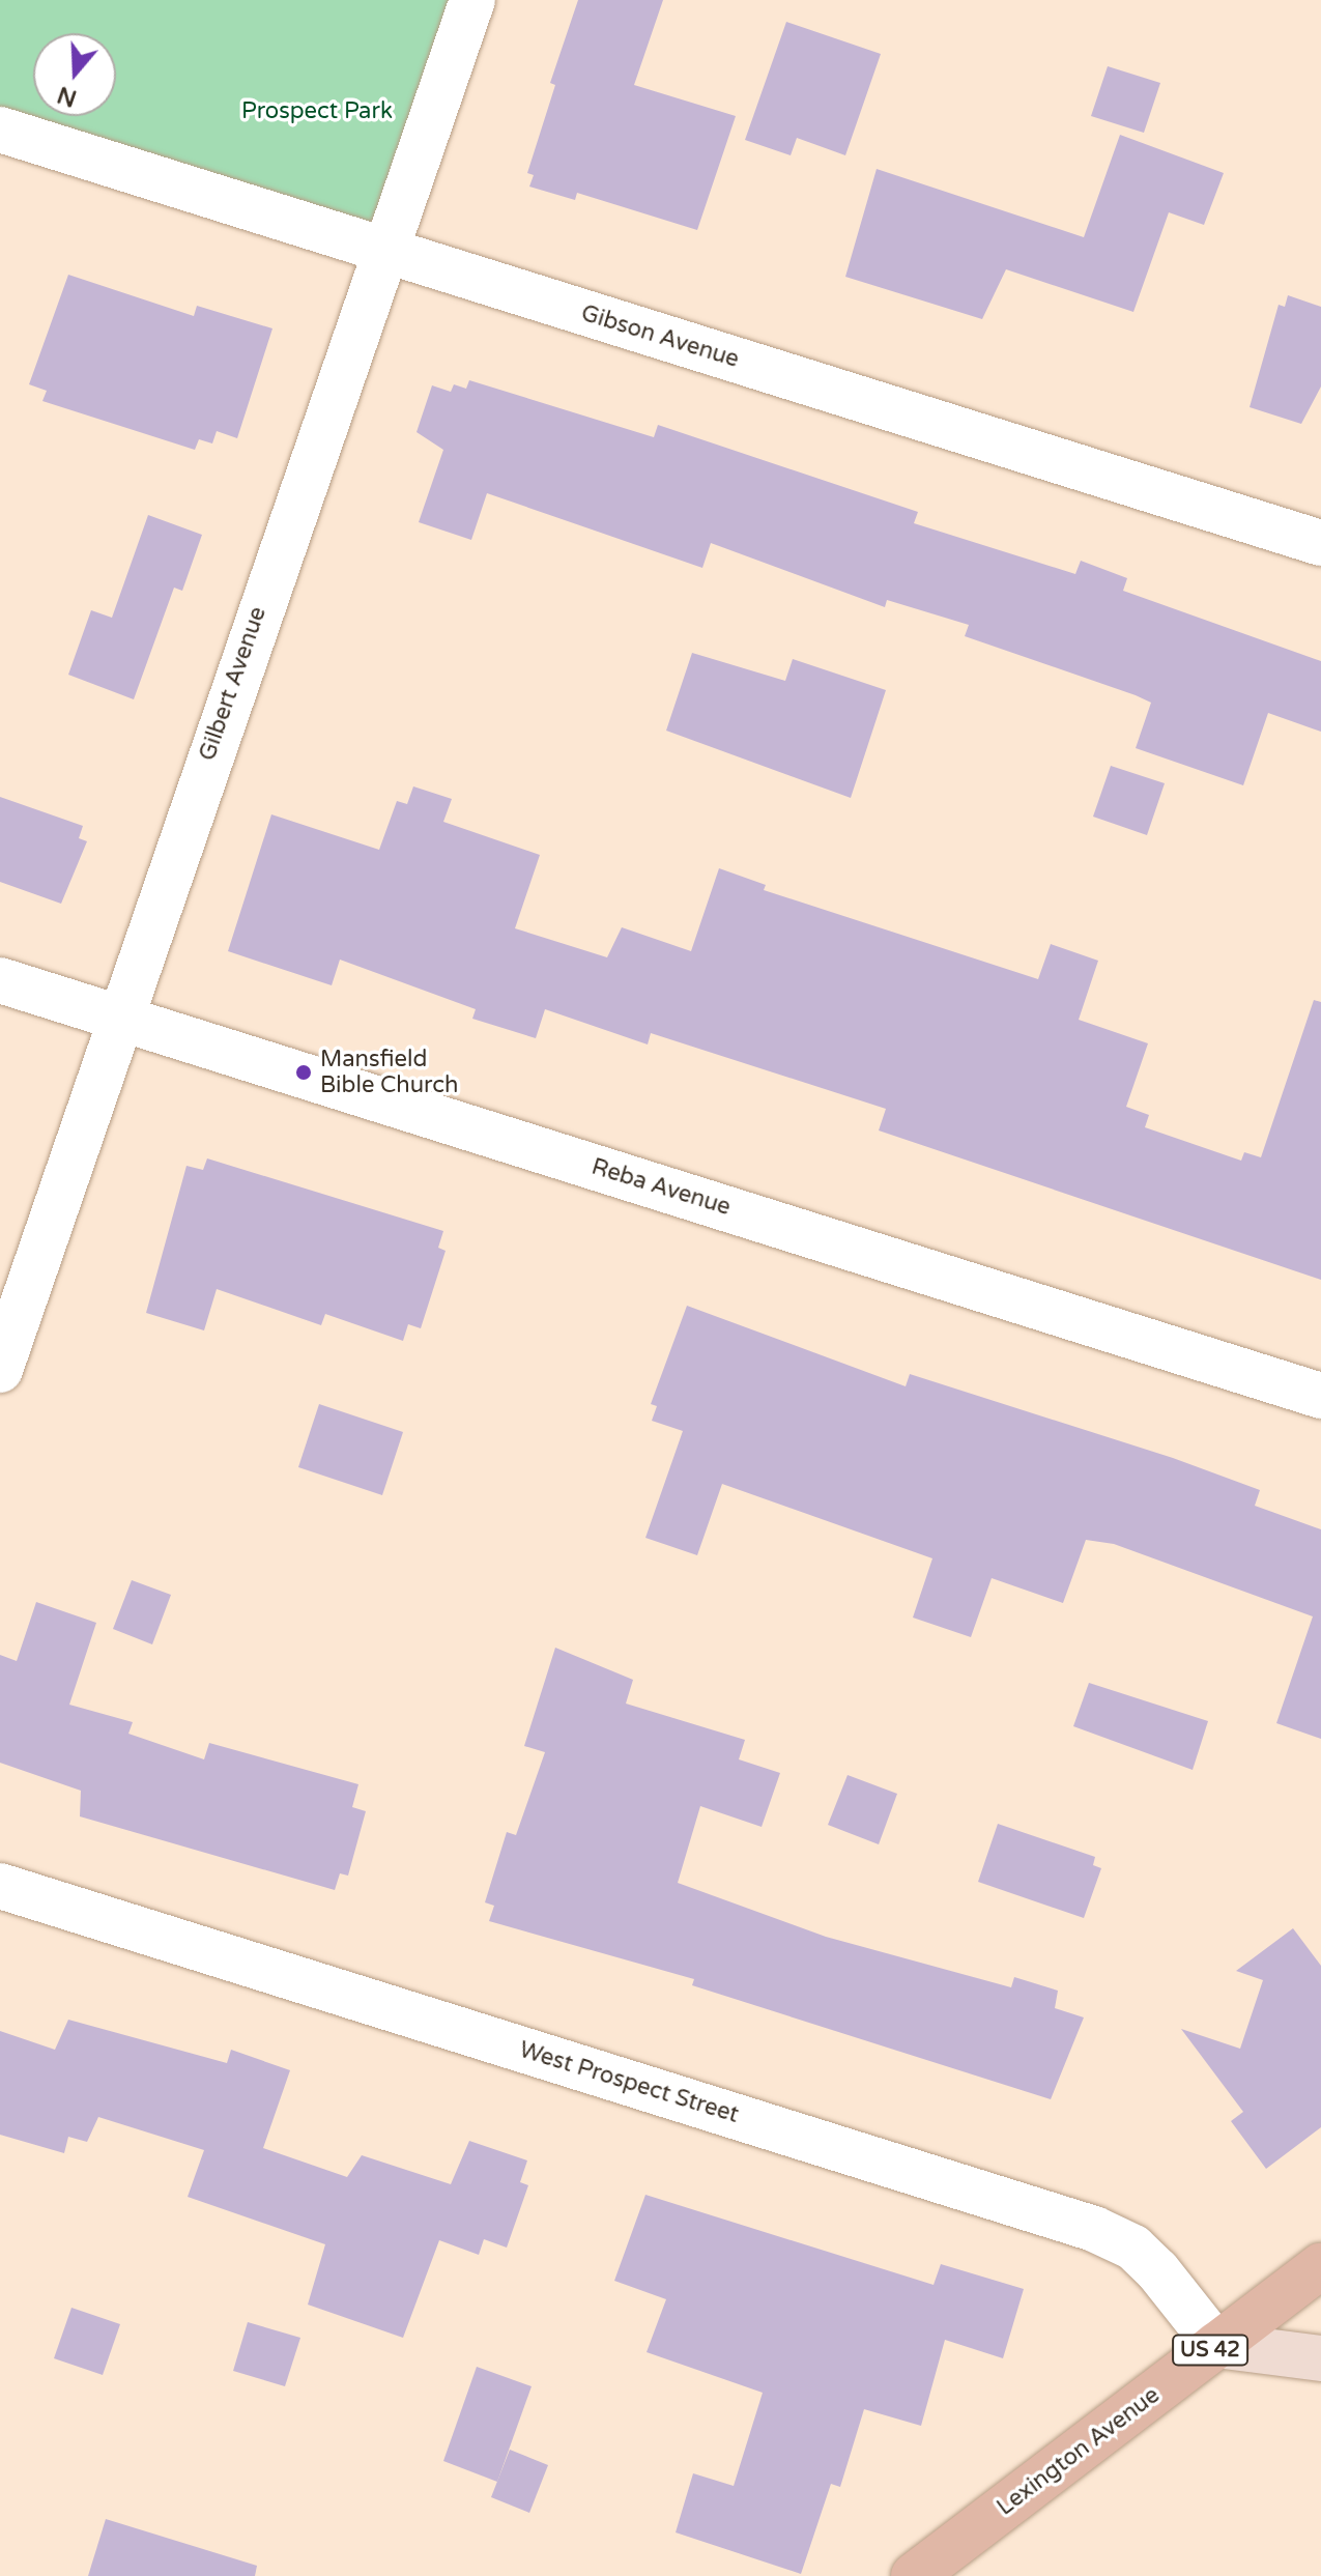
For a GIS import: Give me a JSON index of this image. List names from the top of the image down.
{
  "streets": {
    "main road": ["US 42", "Lexington Avenue"],
    "street": [
      "Gibson Avenue",
      "Gilbert Avenue",
      "Reba Avenue",
      "West Prospect Street"
    ]
  },
  "crossings": [
    ["Gibson Avenue", "Gilbert Avenue"],
    ["Gilbert Avenue", "Reba Avenue"],
    ["West Prospect Street", "Lexington Avenue"]
  ],
  "parks": ["Prospect Park"],
  "places": ["Mansfield Bible Church"],
  "north": "bottom"
}
